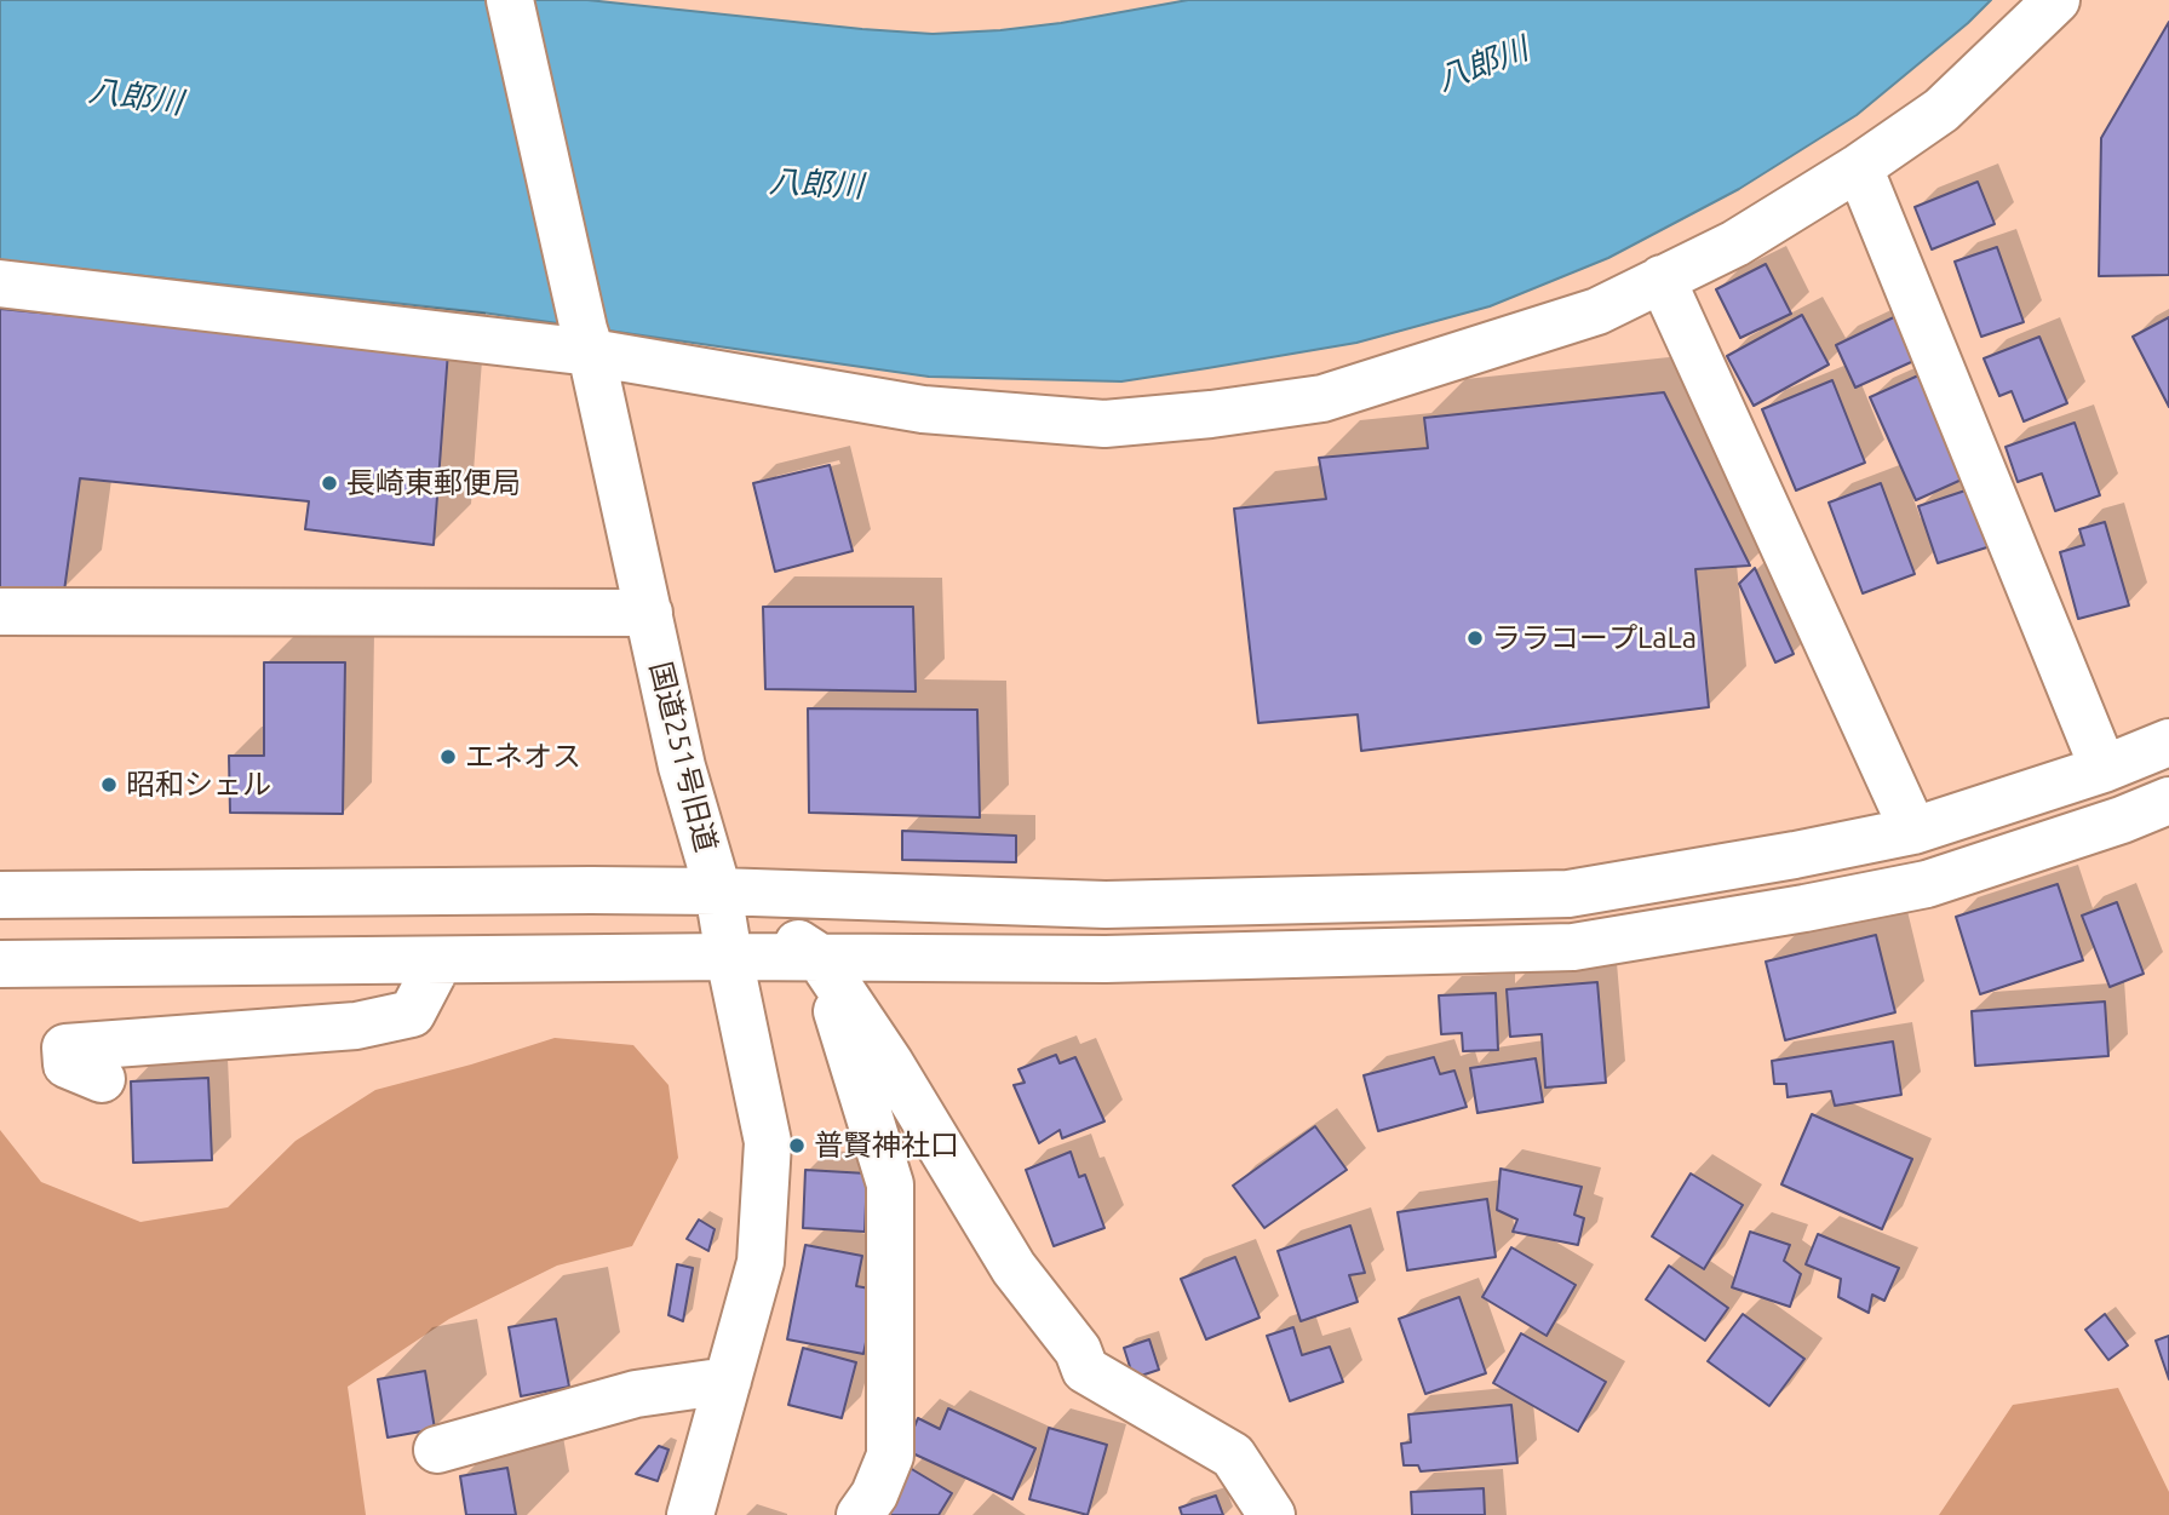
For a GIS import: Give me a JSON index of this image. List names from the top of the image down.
{
  "streets": {
    "street": ["国道251号旧道"]
  },
  "water": ["八郎川"],
  "places": [
    "長崎東郵便局",
    "ララコープLaLa",
    "エネオス",
    "昭和シェル",
    "普賢神社口"
  ]
}
